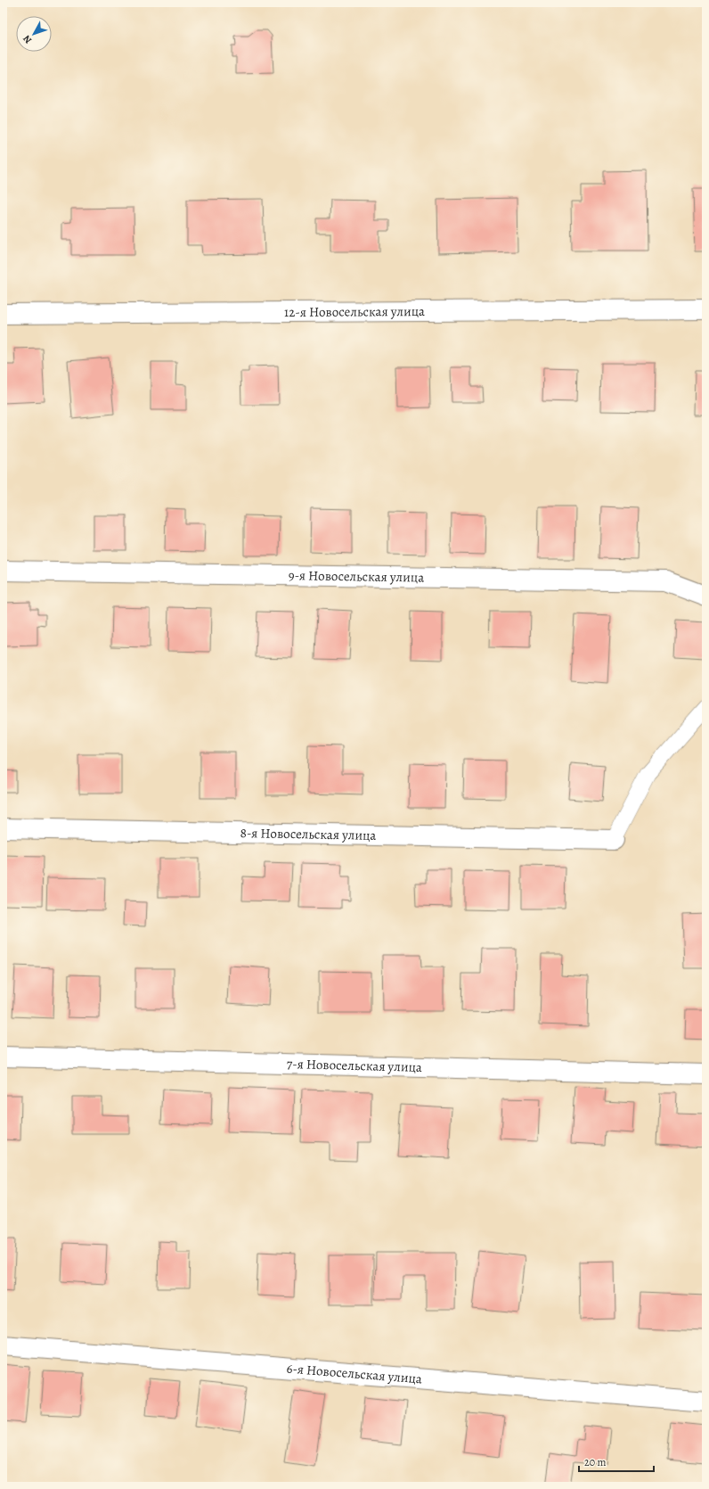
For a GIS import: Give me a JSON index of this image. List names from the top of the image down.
{
  "streets": {
    "street": [
      "12-я Новосельская улица",
      "9-я Новосельская улица",
      "8-я Новосельская улица",
      "7-я Новосельская улица",
      "6-я Новосельская улица"
    ]
  },
  "scale_bar": "20 m",
  "north": "bottom left"
}
